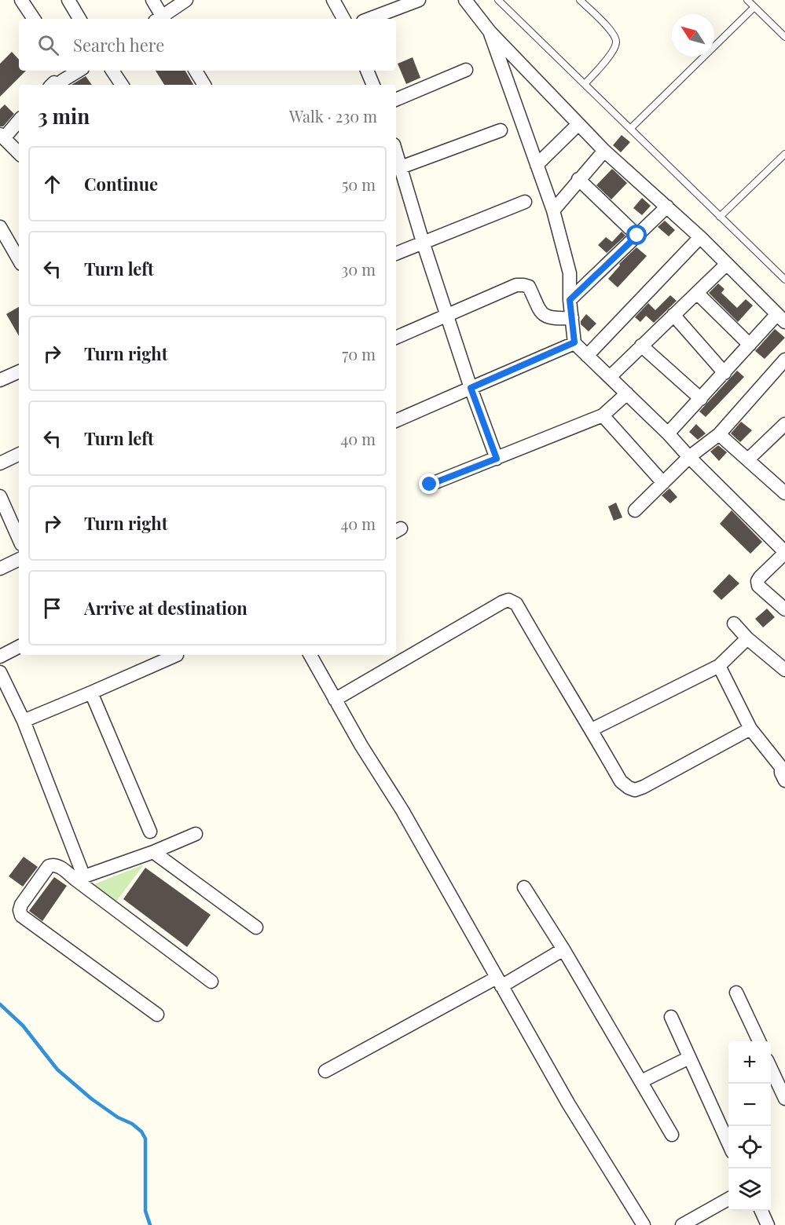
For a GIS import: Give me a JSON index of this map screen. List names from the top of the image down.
{
  "north": "top left",
  "page": {
    "search": "Search here",
    "heading": ["3 min", "Walk · 230 m"],
    "list": [
      ["Continue", "50 m"],
      ["Turn left", "30 m"],
      ["Turn right", "70 m"],
      ["Turn left", "40 m"],
      ["Turn right", "40 m"],
      "Arrive at destination"
    ],
    "map_buttons": ["+", "−"]
  }
}
